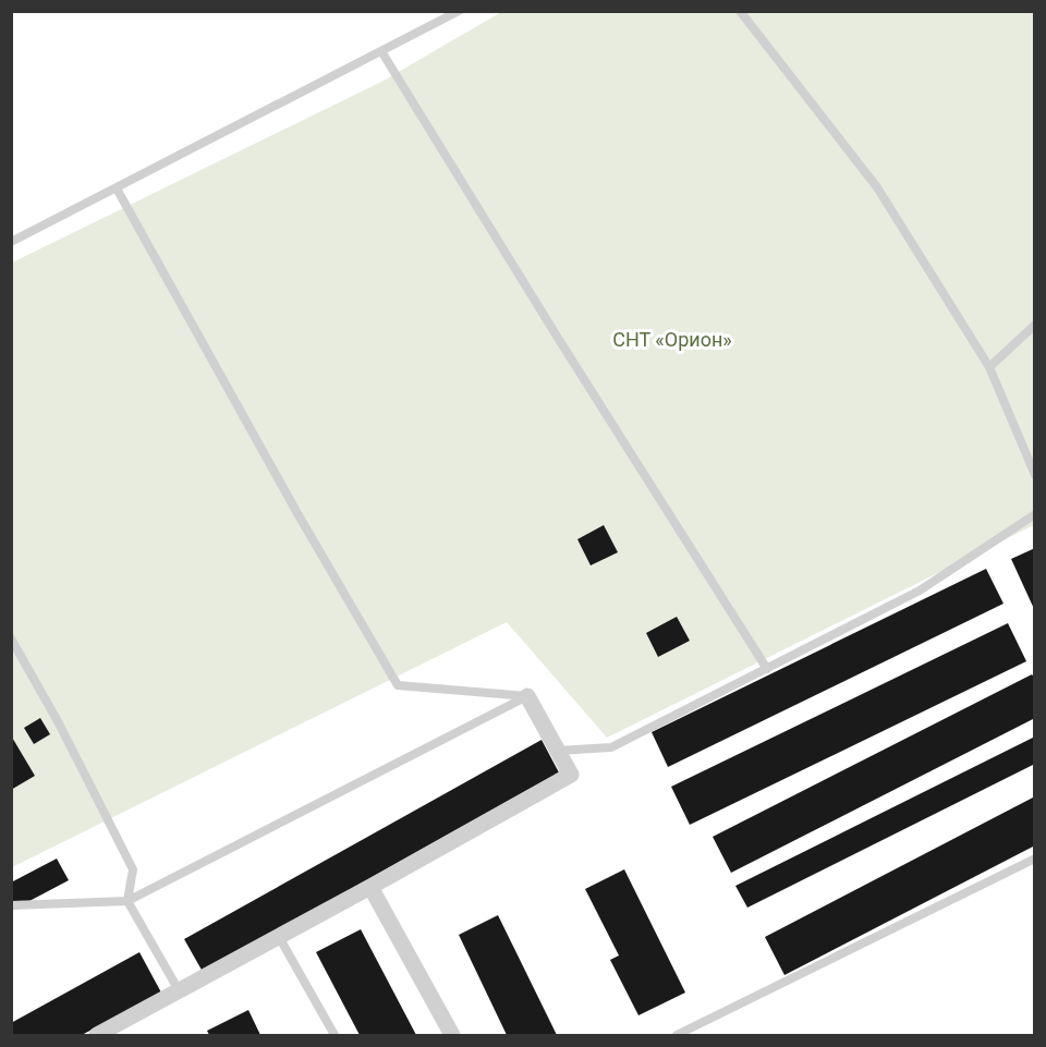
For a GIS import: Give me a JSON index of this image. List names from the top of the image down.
{
  "parks": ["СНТ «Орион»"]
}
